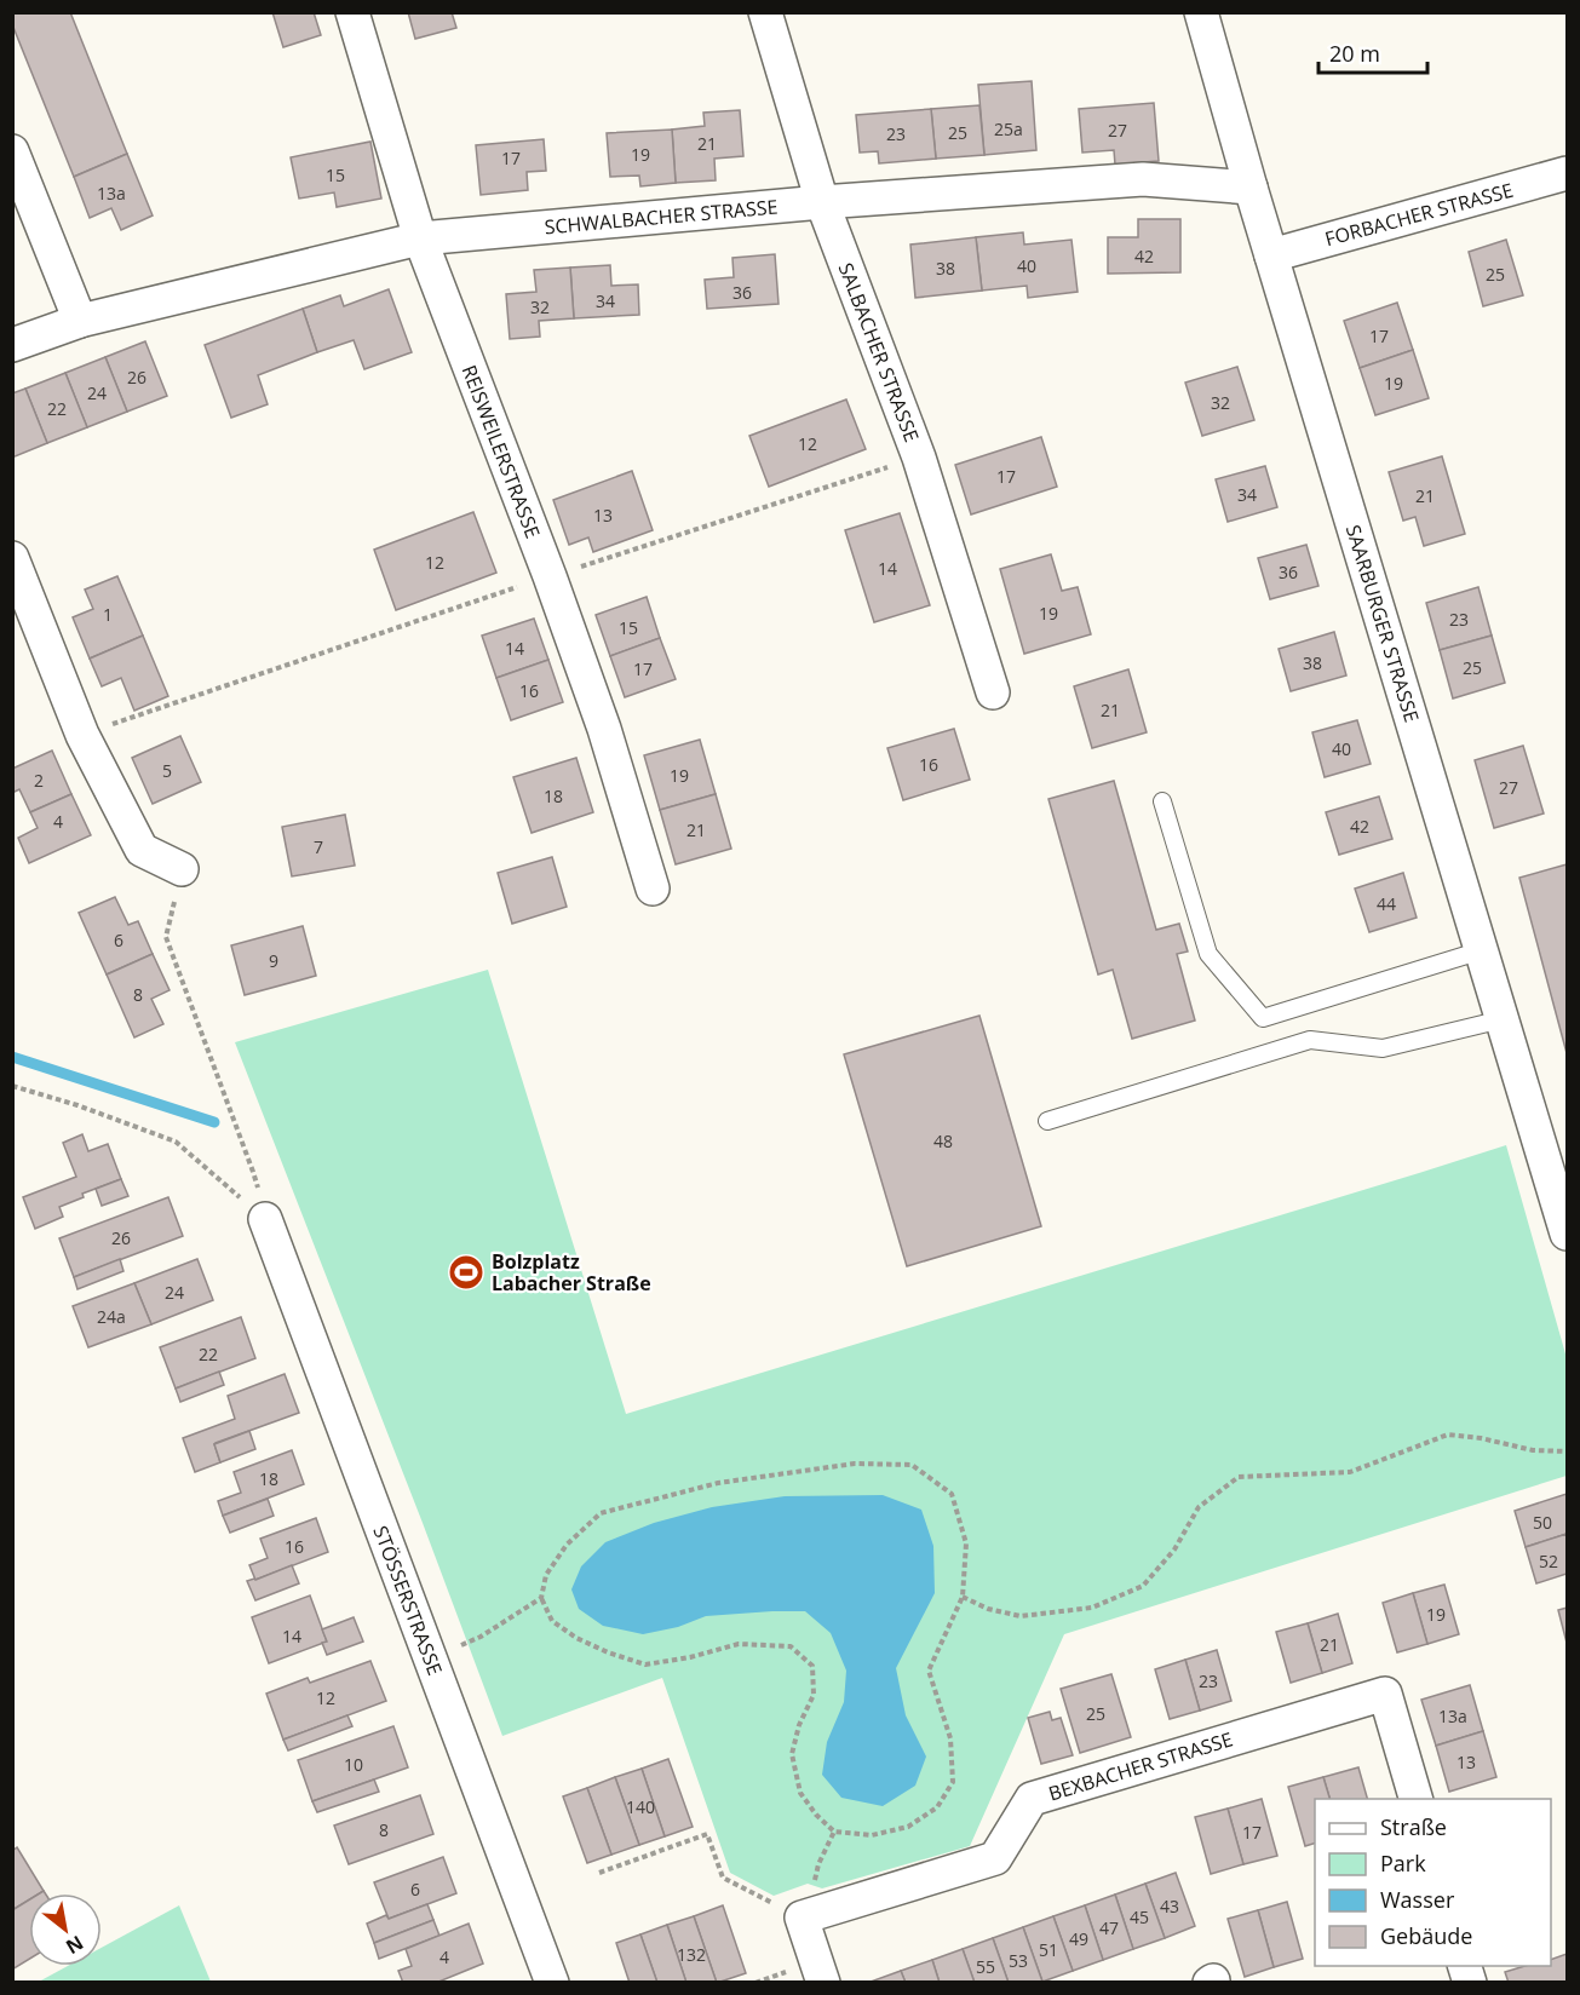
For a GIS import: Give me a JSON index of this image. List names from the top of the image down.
{
  "streets": {
    "street": [
      "FORBACHER STRASSE",
      "SCHWALBACHER STRASSE",
      "SALBACHER STRASSE",
      "REISWEILERSTRASSE",
      "SAARBURGER STRASSE",
      "STÖSSERSTRASSE",
      "BEXBACHER STRASSE"
    ]
  },
  "crossings": [
    ["FORBACHER STRASSE", "SAARBURGER STRASSE"],
    ["SCHWALBACHER STRASSE", "SALBACHER STRASSE"],
    ["SCHWALBACHER STRASSE", "REISWEILERSTRASSE"],
    ["SCHWALBACHER STRASSE", "SAARBURGER STRASSE"]
  ],
  "places": {
    "sports": ["Bolzplatz Labacher Straße"]
  },
  "house_numbers": [
    "25a",
    "27",
    "25",
    "23",
    "21",
    "19",
    "17",
    "15",
    "13a",
    "42",
    "40",
    "38",
    "25",
    "36",
    "34",
    "32",
    "17",
    "26",
    "19",
    "24",
    "32",
    "22",
    "12",
    "17",
    "34",
    "21",
    "13",
    "12",
    "14",
    "36",
    "19",
    "1",
    "23",
    "15",
    "14",
    "38",
    "25",
    "17",
    "16",
    "21",
    "40",
    "16",
    "5",
    "19",
    "2",
    "27",
    "18",
    "4",
    "42",
    "21",
    "7",
    "44",
    "6",
    "9",
    "8",
    "48",
    "26",
    "24",
    "24a",
    "22",
    "18",
    "50",
    "16",
    "52",
    "19",
    "14",
    "21",
    "23",
    "12",
    "25",
    "13a",
    "13",
    "10",
    "140",
    "8",
    "17",
    "6",
    "43",
    "45",
    "47",
    "49",
    "51",
    "132",
    "4",
    "53",
    "55"
  ],
  "legend": [
    "Straße",
    "Park",
    "Wasser",
    "Gebäude"
  ],
  "scale_bar": "20 m",
  "north": "bottom right"
}
